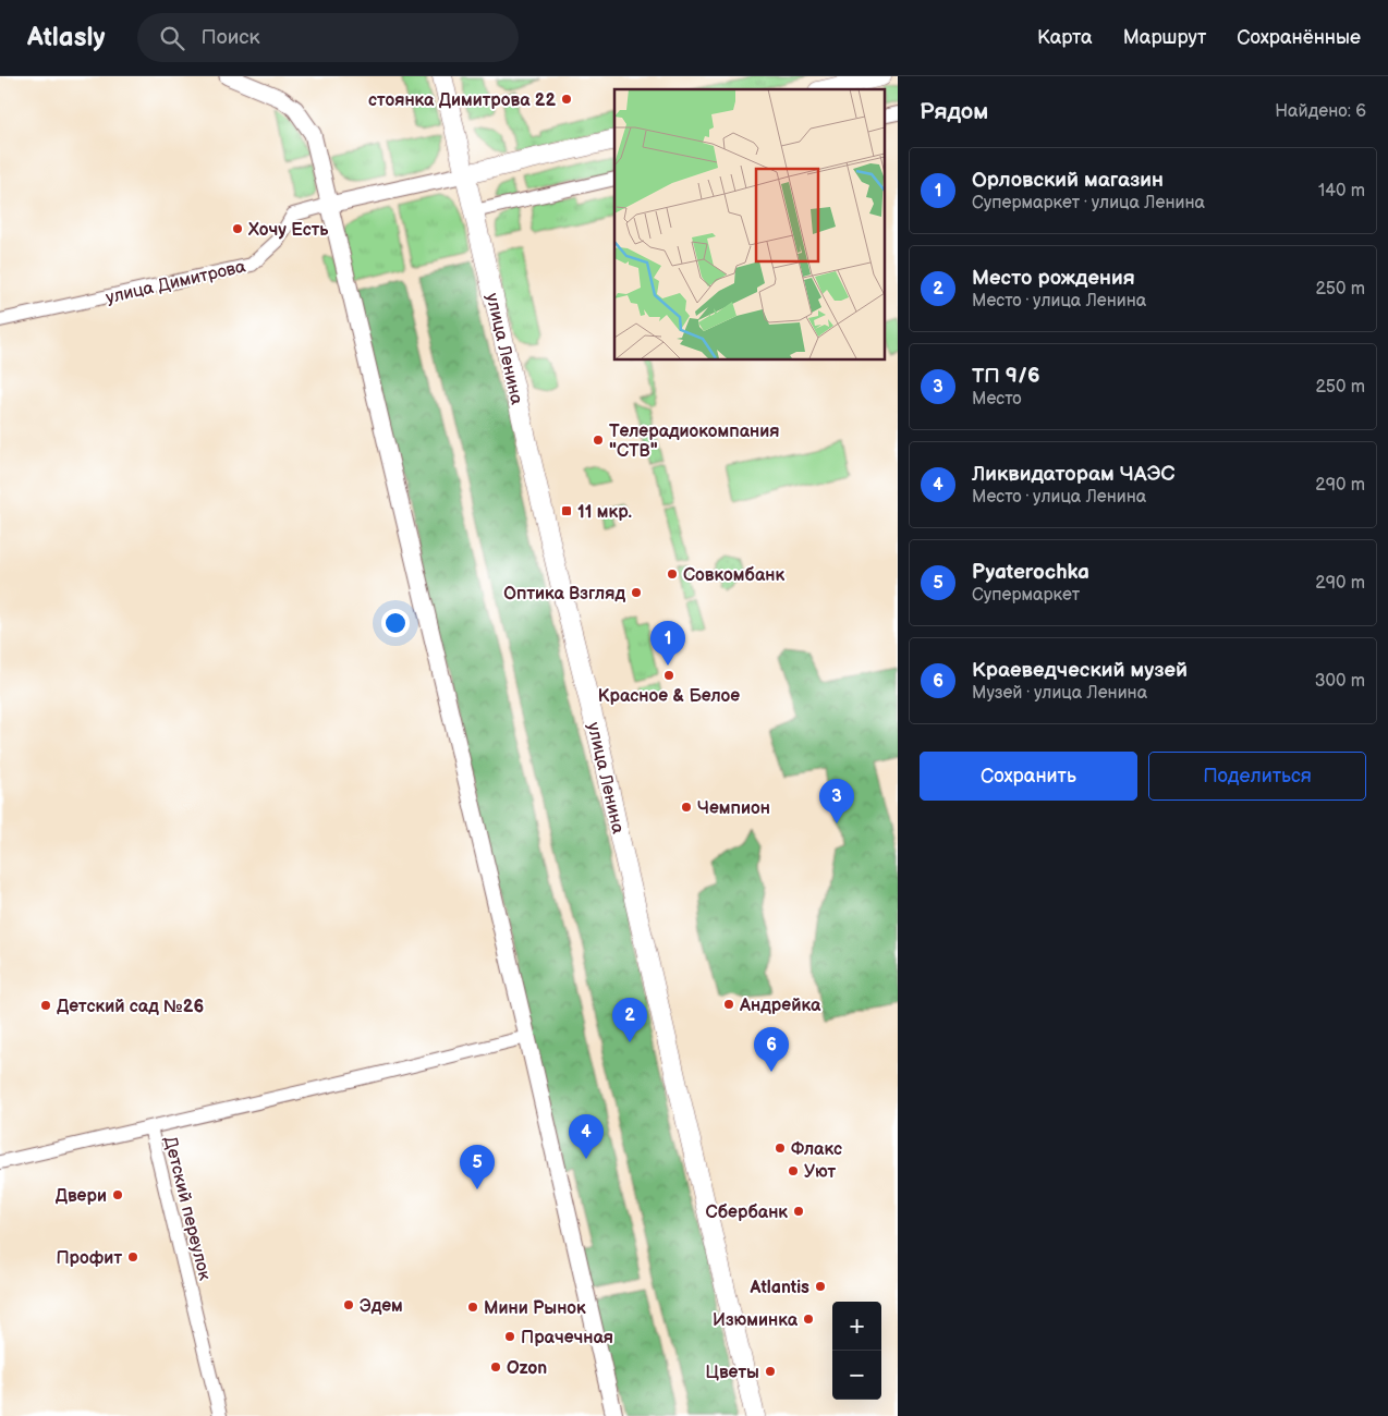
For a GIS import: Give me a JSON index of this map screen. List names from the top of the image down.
{
  "streets": {
    "main road": ["улица Ленина"],
    "street": ["улица Димитрова", "Детский переулок"]
  },
  "places": {
    "other": [
      "стоянка Димитрова 22",
      "Хочу Есть",
      "Телерадиокомпания \"СТВ\"",
      "Совкомбанк",
      "Оптика Взгляд",
      "Красное & Белое",
      "Чемпион",
      "Андрейка",
      "Детский сад №26",
      "Флакс",
      "Уют",
      "Двери",
      "Сбербанк",
      "Профит",
      "Atlantis",
      "Эдем",
      "Мини Рынок",
      "Изюминка",
      "Прачечная",
      "Ozon",
      "Цветы"
    ],
    "transit": ["11 мкр."]
  },
  "page": {
    "header": "Atlasly",
    "search": "Поиск",
    "nav": ["Карта", "Маршрут", "Сохранённые"],
    "heading": ["Рядом", "Найдено: 6"],
    "list": [
      {
        "mark": "1",
        "name": "Орловский магазин",
        "note": "Супермаркет · улица Ленина",
        "value": "140 m"
      },
      {
        "mark": "2",
        "name": "Место рождения",
        "note": "Место · улица Ленина",
        "value": "250 m"
      },
      {
        "mark": "3",
        "name": "ТП 9/6",
        "note": "Место",
        "value": "250 m"
      },
      {
        "mark": "4",
        "name": "Ликвидаторам ЧАЭС",
        "note": "Место · улица Ленина",
        "value": "290 m"
      },
      {
        "mark": "5",
        "name": "Pyaterochka",
        "note": "Супермаркет",
        "value": "290 m"
      },
      {
        "mark": "6",
        "name": "Краеведческий музей",
        "note": "Музей · улица Ленина",
        "value": "300 m"
      }
    ],
    "pins": [
      "1",
      "3",
      "2",
      "6",
      "4",
      "5"
    ],
    "buttons": ["Сохранить", "Поделиться"],
    "map_buttons": ["+", "−"]
  }
}
